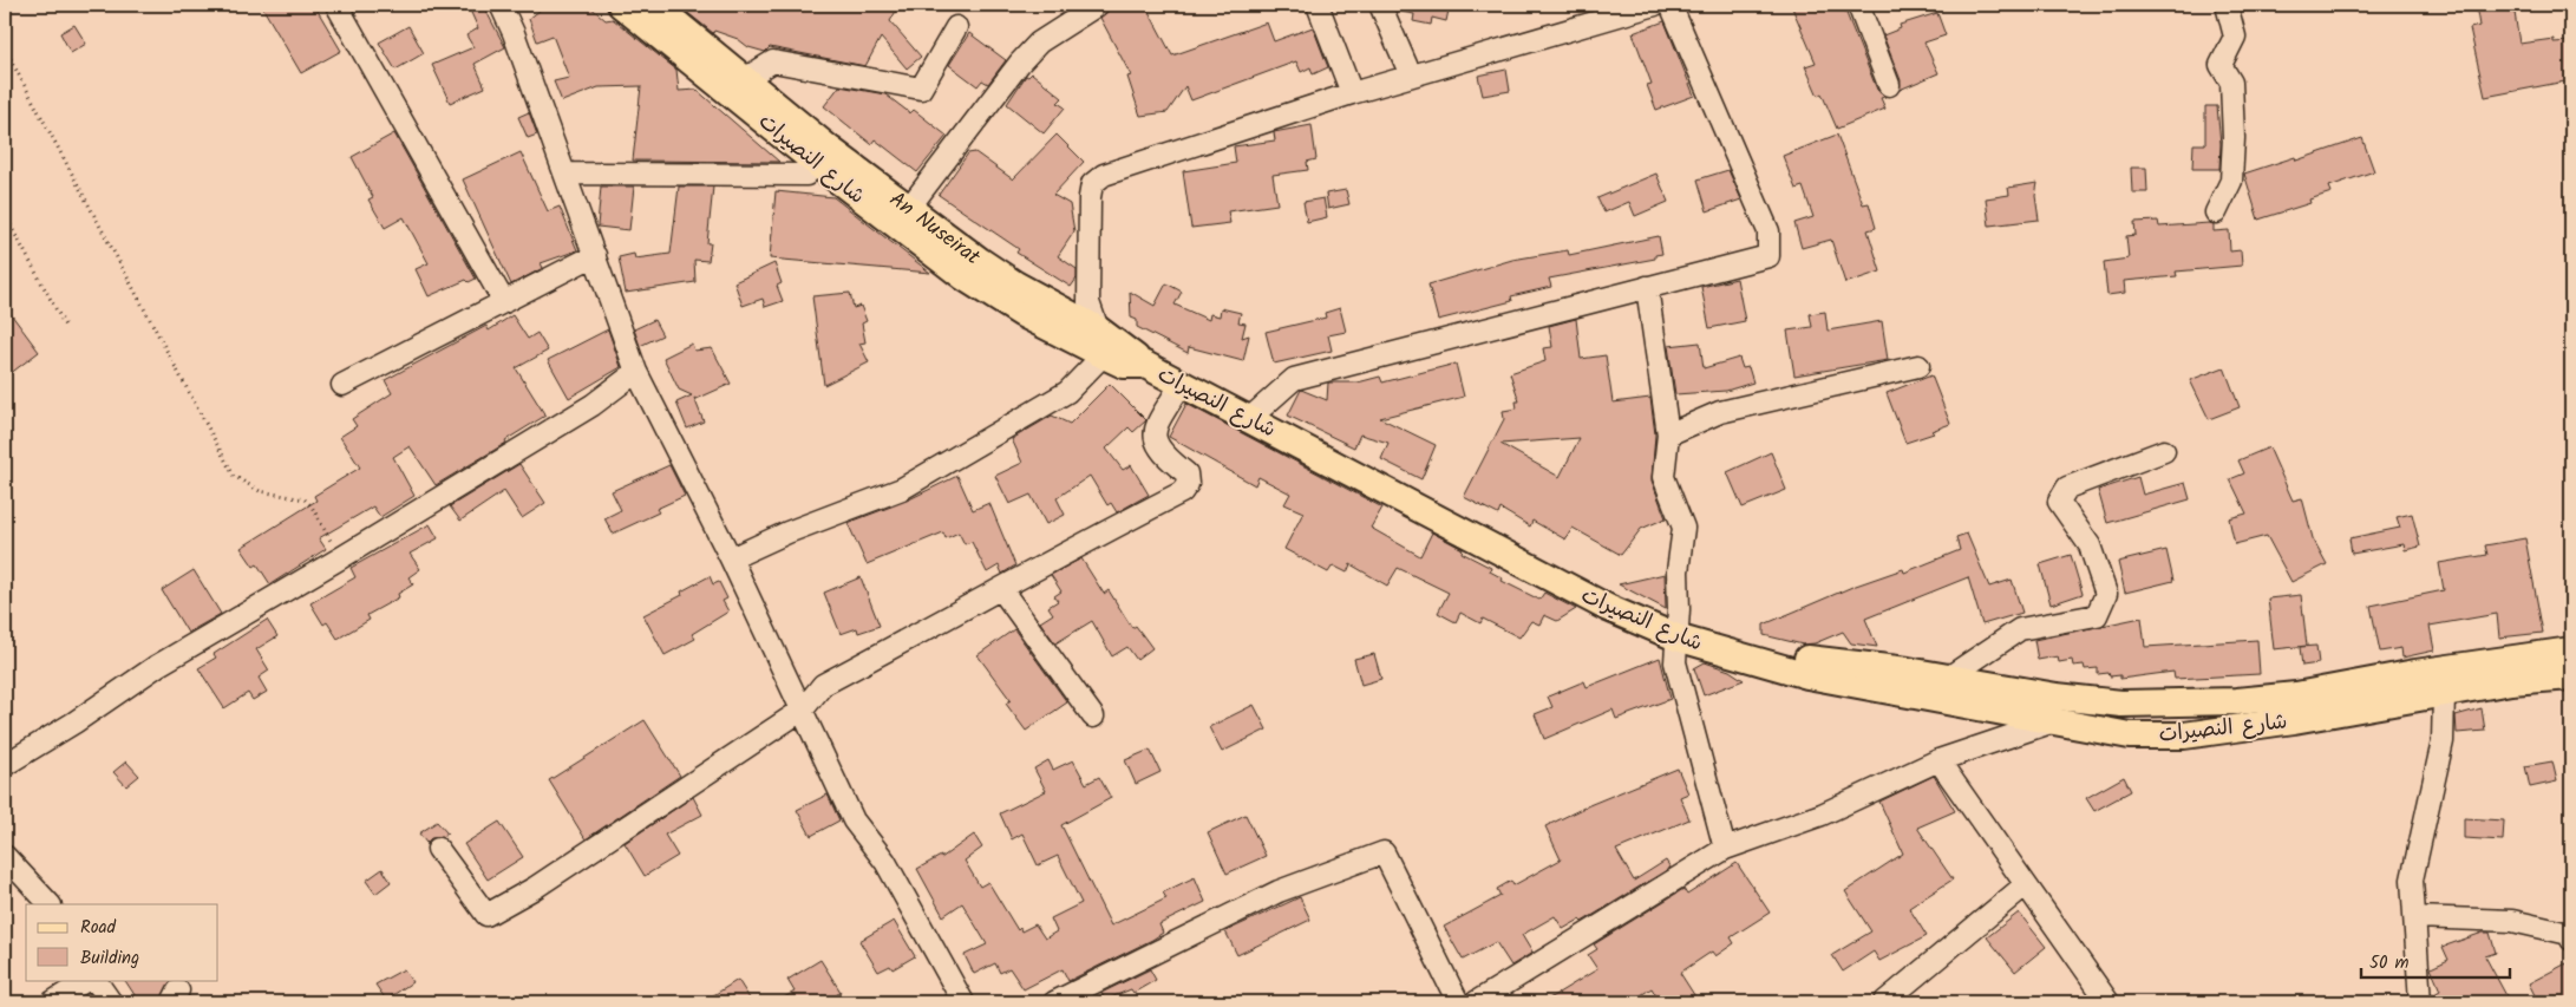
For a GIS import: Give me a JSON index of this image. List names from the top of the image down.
{
  "streets": {
    "main road": ["شارع النصيرات", "An Nuseirat"]
  },
  "crossings": [
    ["شارع النصيرات", "An Nuseirat"]
  ],
  "legend": ["Road", "Building"],
  "scale_bar": "50 m"
}
